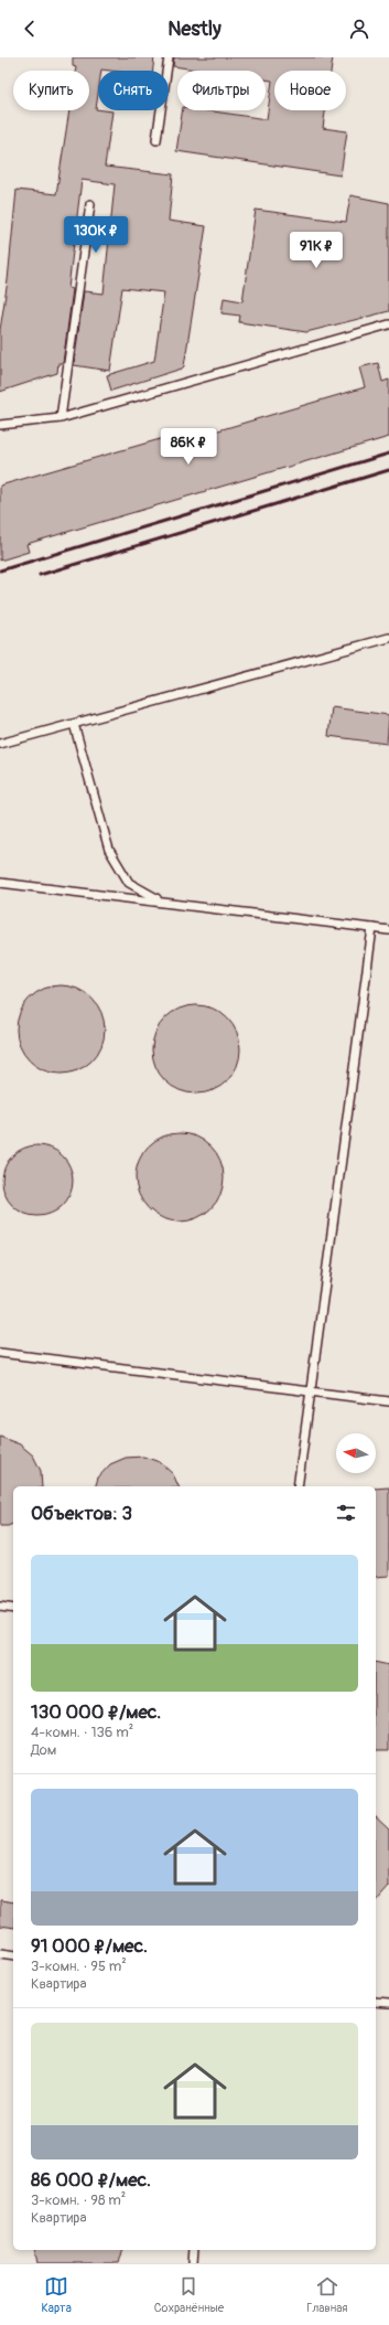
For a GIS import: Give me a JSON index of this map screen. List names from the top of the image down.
{
  "north": "left",
  "page": {
    "header": "Nestly",
    "chip": [
      "Купить",
      "Снять",
      "Фильтры",
      "Новое"
    ],
    "price": ["130K ₽", "91K ₽", "86K ₽"],
    "heading": "Объектов: 3",
    "list": [
      {
        "name": "130 000 ₽/мес.",
        "note": "4-комн. · 136 m² · Дом"
      },
      {
        "name": "91 000 ₽/мес.",
        "note": "3-комн. · 95 m² · Квартира"
      },
      {
        "name": "86 000 ₽/мес.",
        "note": "3-комн. · 98 m² · Квартира"
      }
    ],
    "tabs": ["Карта", "Сохранённые", "Главная"]
  }
}
